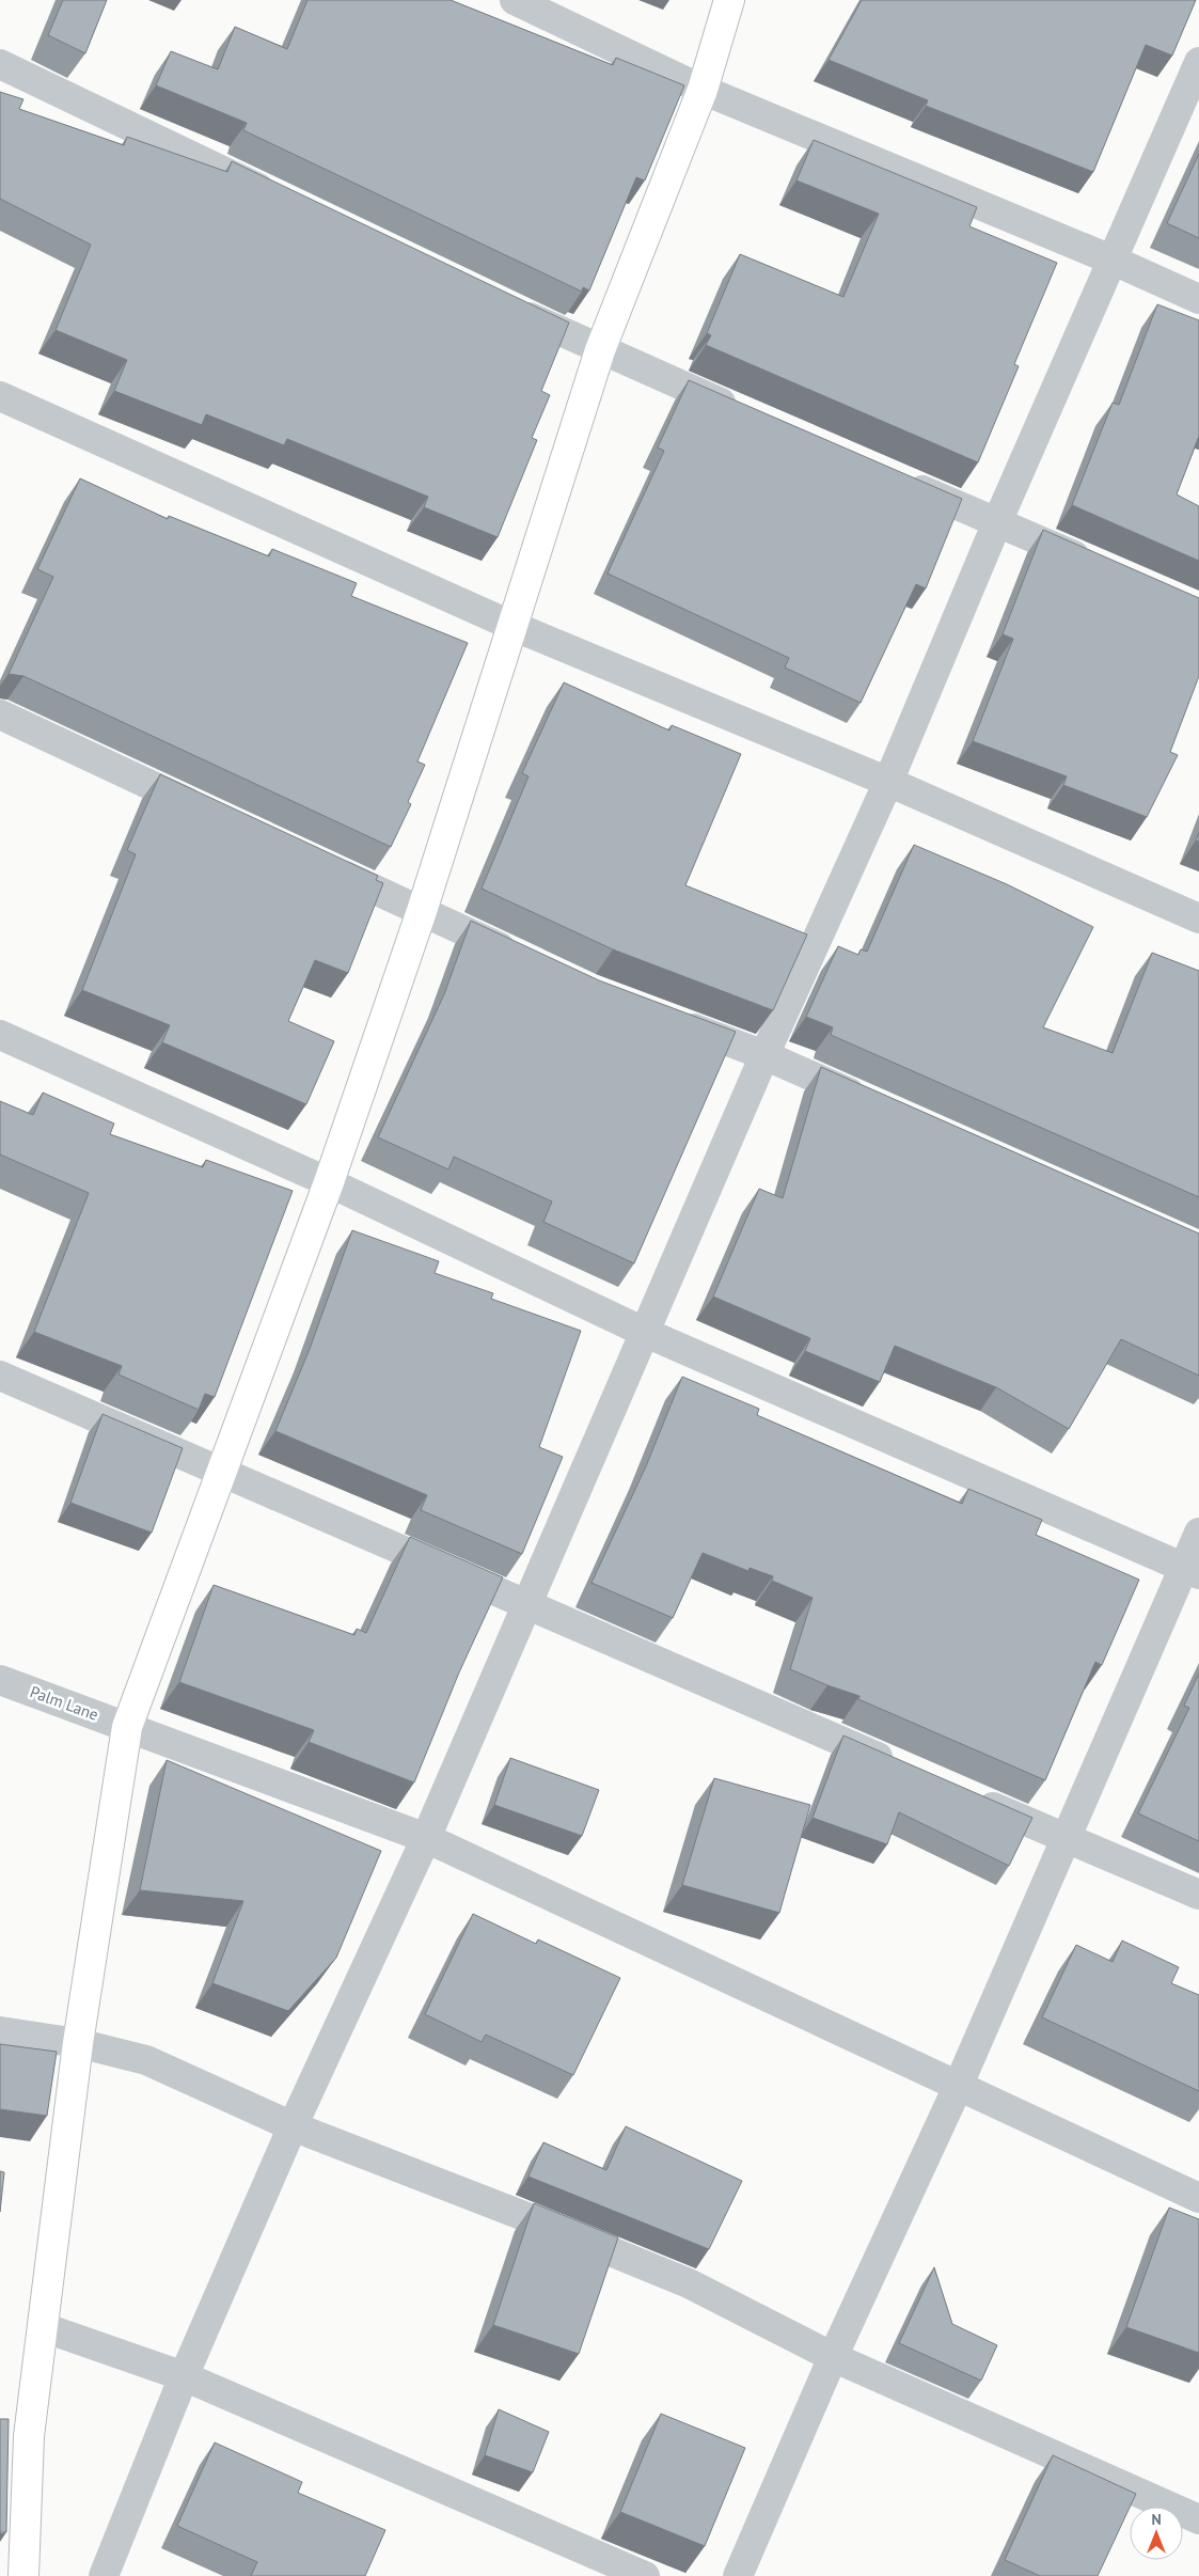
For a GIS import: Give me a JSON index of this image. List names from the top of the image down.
{
  "streets": {
    "street": ["Palm Lane"]
  },
  "north": "top"
}
